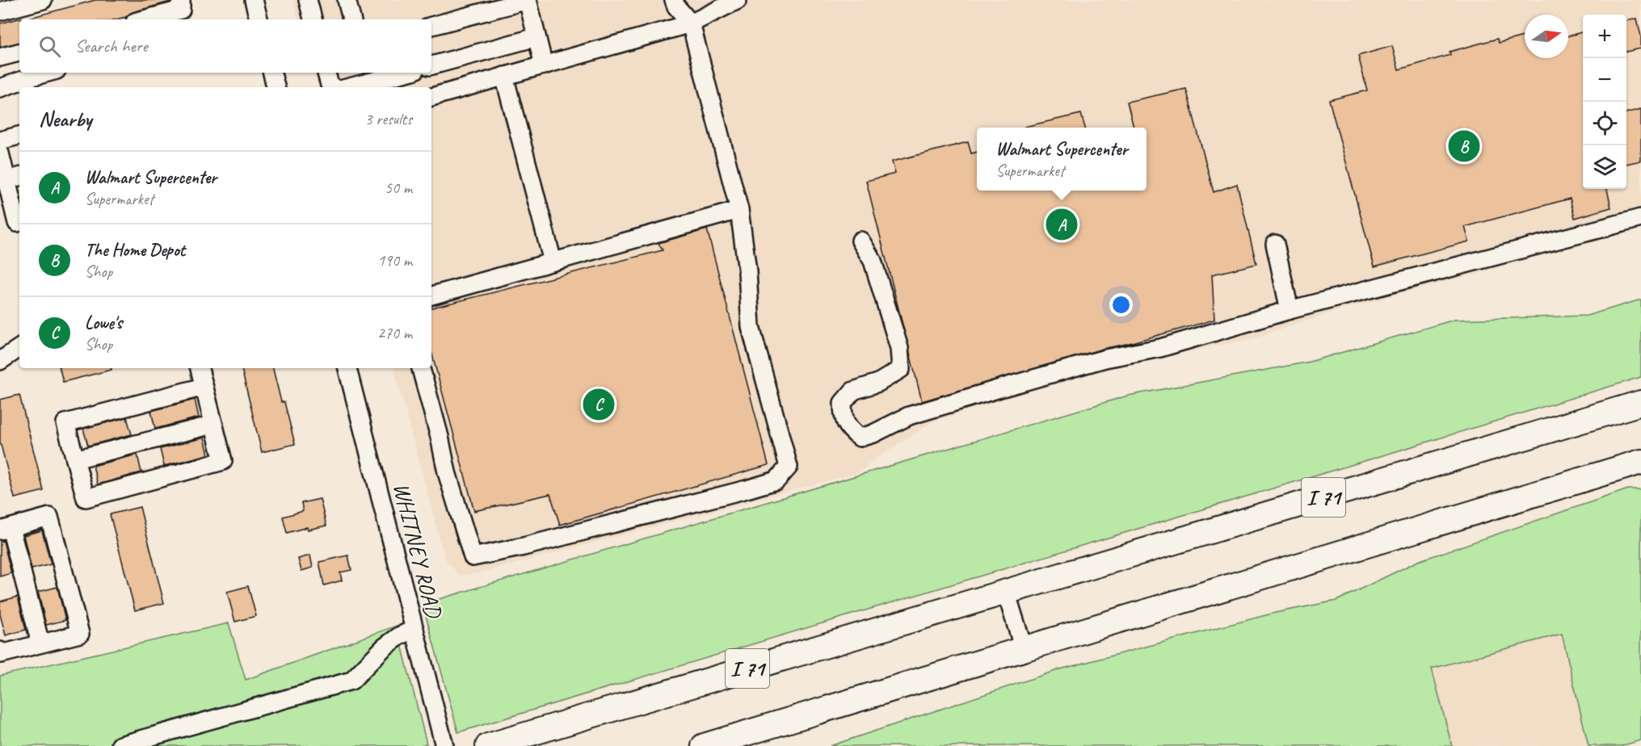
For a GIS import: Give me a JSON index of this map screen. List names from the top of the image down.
{
  "streets": {
    "highway": ["I 71"],
    "street": ["WHITNEY ROAD"]
  },
  "north": "right",
  "page": {
    "map_buttons": ["+", "−"],
    "search": "Search here",
    "heading": ["Nearby", "3 results"],
    "popup": ["Walmart Supercenter", "Supermarket"],
    "pins": ["B", "A", "C"],
    "list": [
      {
        "mark": "A",
        "name": "Walmart Supercenter",
        "note": "Supermarket",
        "value": "50 m"
      },
      {
        "mark": "B",
        "name": "The Home Depot",
        "note": "Shop",
        "value": "190 m"
      },
      {
        "mark": "C",
        "name": "Lowe's",
        "note": "Shop",
        "value": "270 m"
      }
    ]
  }
}
